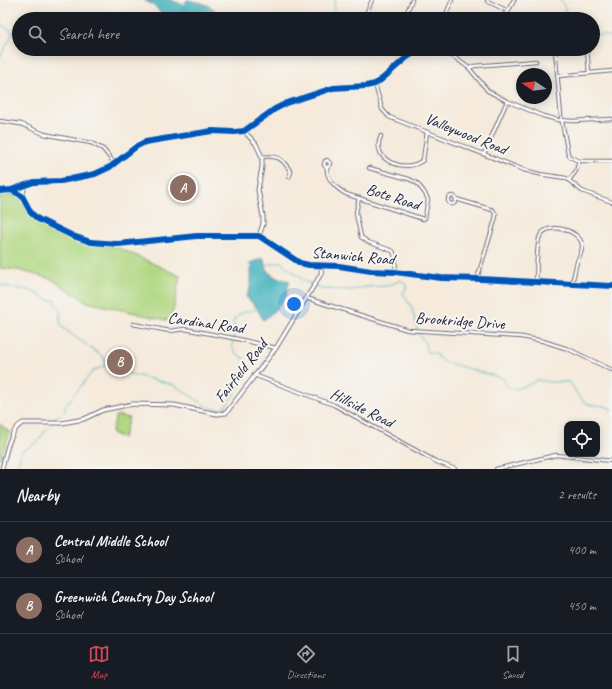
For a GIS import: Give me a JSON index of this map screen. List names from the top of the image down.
{
  "streets": {
    "street": [
      "Valleywood Road",
      "Bote Road",
      "Stanwich Road",
      "Brookridge Drive",
      "Cardinal Road",
      "Fairfield Road",
      "Hillside Road"
    ]
  },
  "crossings": [
    ["Stanwich Road", "Fairfield Road"],
    ["Brookridge Drive", "Fairfield Road"],
    ["Cardinal Road", "Fairfield Road"],
    ["Fairfield Road", "Hillside Road"]
  ],
  "north": "left",
  "page": {
    "search": "Search here",
    "pins": ["A", "B"],
    "heading": ["Nearby", "2 results"],
    "list": [
      {
        "mark": "A",
        "name": "Central Middle School",
        "note": "School",
        "value": "400 m"
      },
      {
        "mark": "B",
        "name": "Greenwich Country Day School",
        "note": "School",
        "value": "450 m"
      }
    ],
    "nav": ["Map", "Directions", "Saved"]
  }
}
